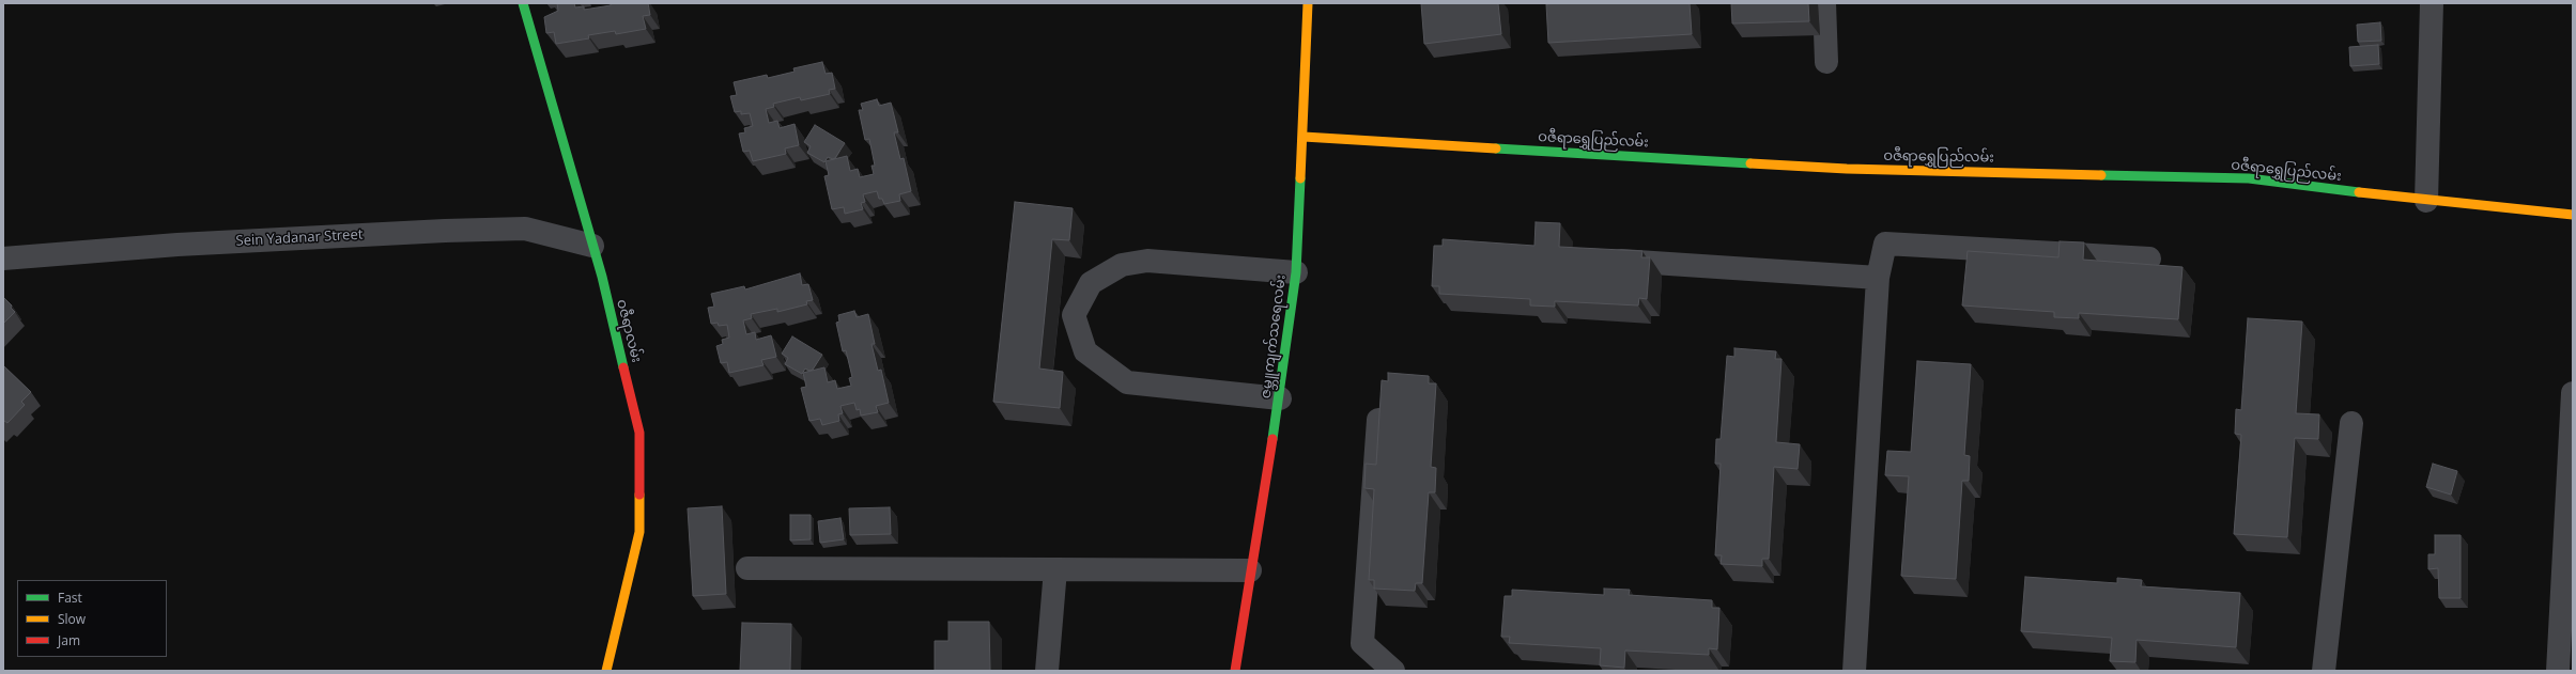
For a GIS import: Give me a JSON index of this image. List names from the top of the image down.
{
  "streets": {
    "street": [
      "ဝဇီရာရွှေပြည်လမ်း",
      "Sein Yadanar Street",
      "ဝဇီရာလမ်း",
      "ဇမ္ဘူကျက်သရေလမ်း"
    ]
  },
  "crossings": [
    ["ဝဇီရာရွှေပြည်လမ်း", "ဇမ္ဘူကျက်သရေလမ်း"],
    ["Sein Yadanar Street", "ဝဇီရာလမ်း"]
  ],
  "legend": ["Fast", "Slow", "Jam"]
}
